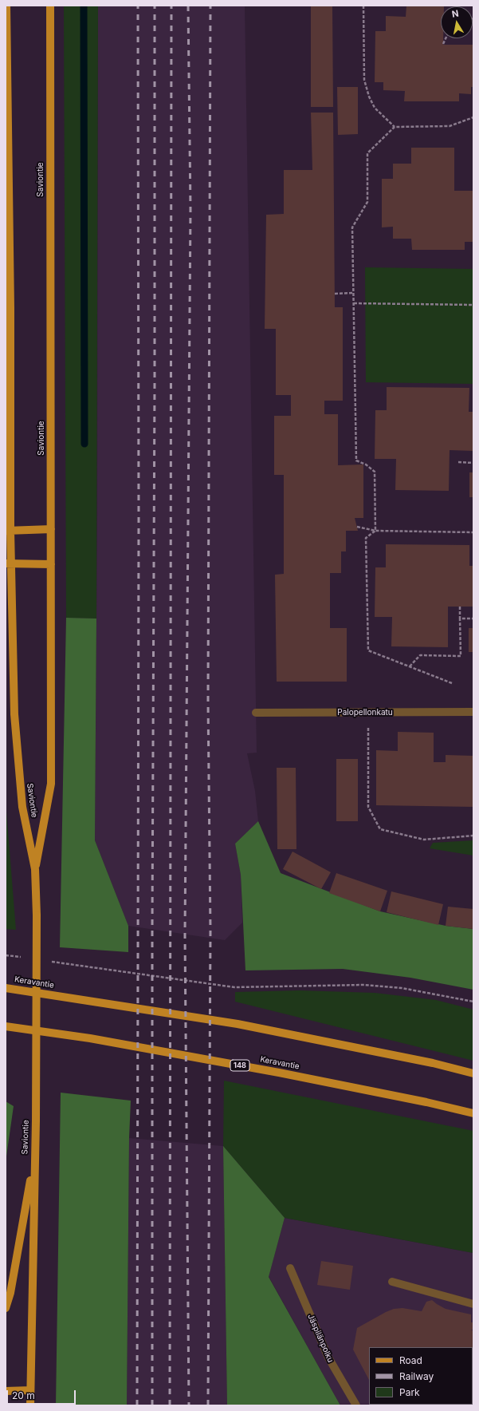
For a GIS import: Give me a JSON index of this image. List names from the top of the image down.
{
  "streets": {
    "main road": ["Saviontie", "Keravantie", "148"],
    "street": ["Palopellonkatu", "Jäspilänpolku"]
  },
  "legend": ["Road", "Railway", "Park"],
  "scale_bar": "20 m",
  "north": "top"
}
